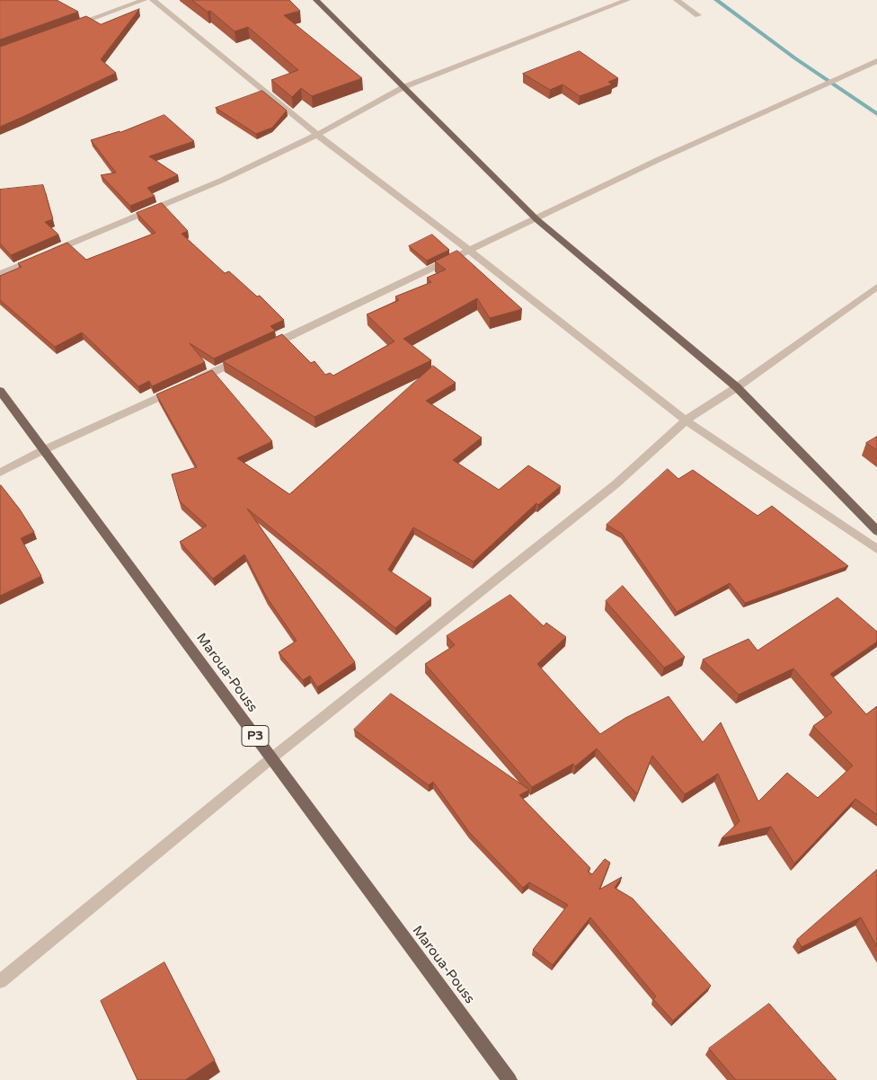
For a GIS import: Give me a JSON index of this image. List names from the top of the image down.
{
  "streets": {
    "main road": ["Maroua-Pouss", "P3"]
  }
}
